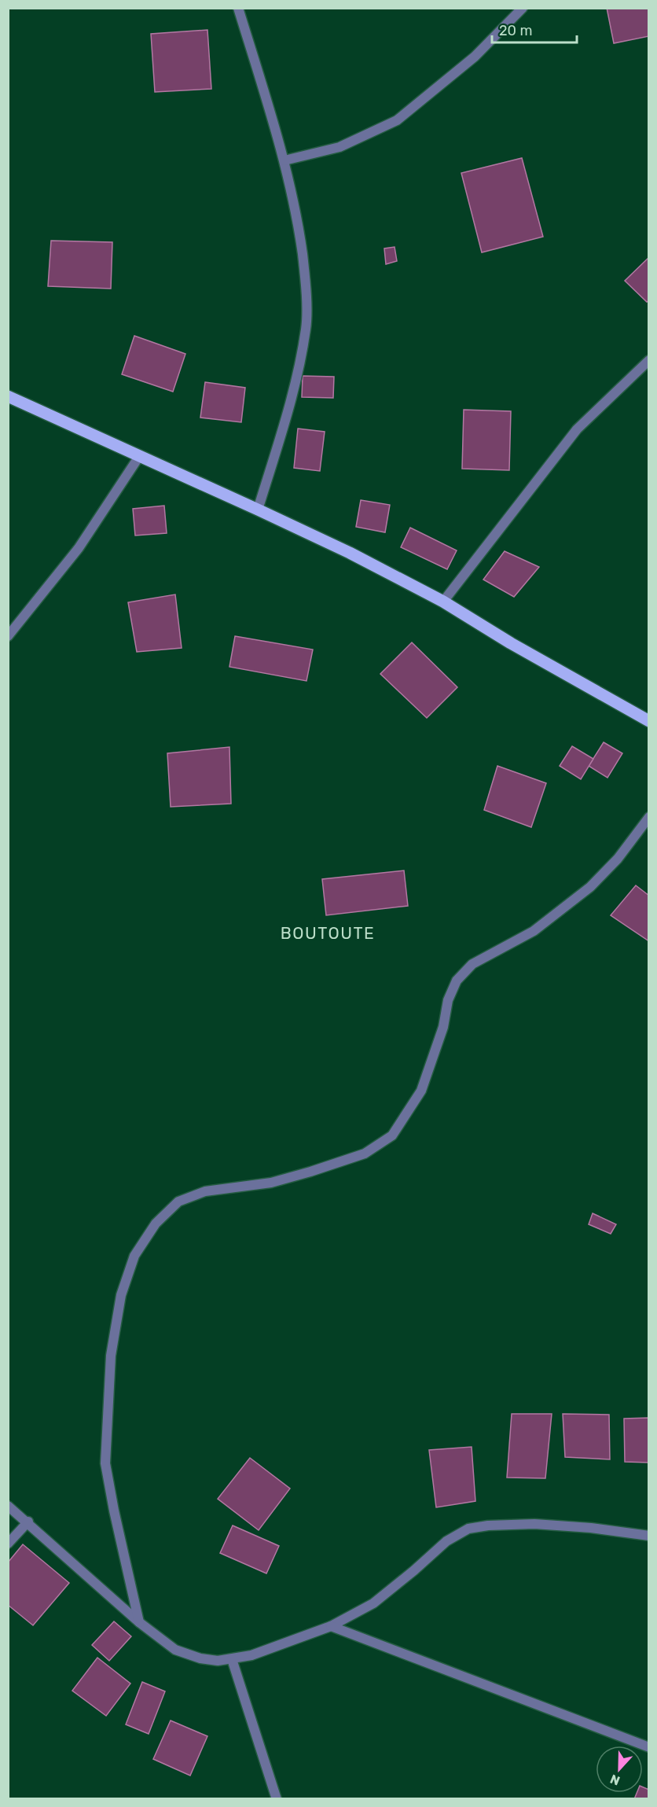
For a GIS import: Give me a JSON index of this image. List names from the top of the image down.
{
  "districts": ["BOUTOUTE"],
  "scale_bar": "20 m",
  "north": "bottom"
}
